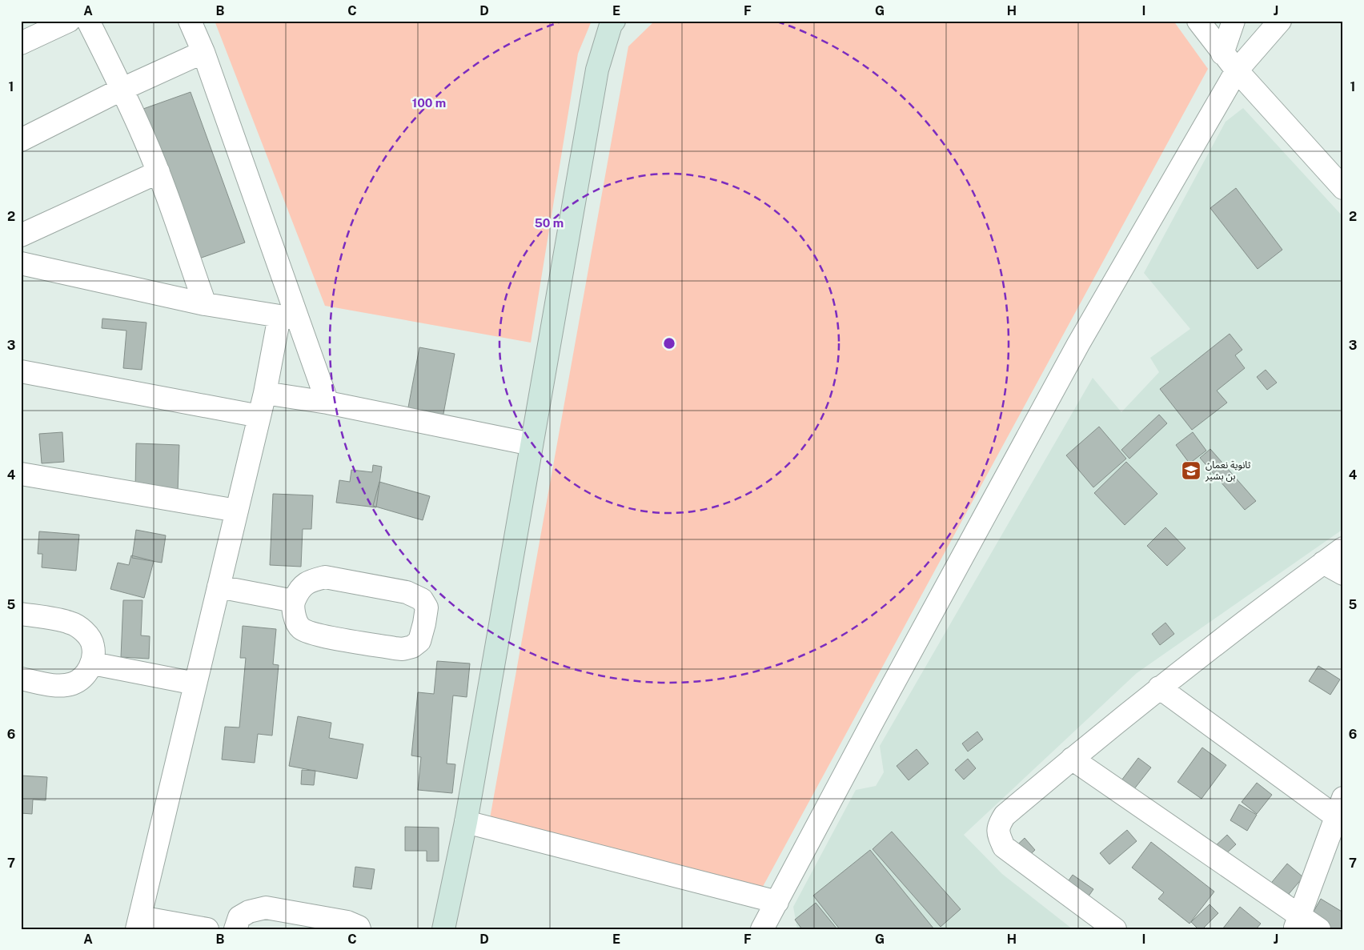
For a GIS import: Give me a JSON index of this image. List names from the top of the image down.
{
  "places": {
    "school or university": ["ثانوية نعمان بن بشير"]
  },
  "grid": {
    "columns": [
      "A",
      "B",
      "C",
      "D",
      "E",
      "F",
      "G",
      "H",
      "I",
      "J"
    ],
    "rows": [
      "1",
      "2",
      "3",
      "4",
      "5",
      "6",
      "7"
    ]
  },
  "rings": ["100 m", "50 m"]
}
